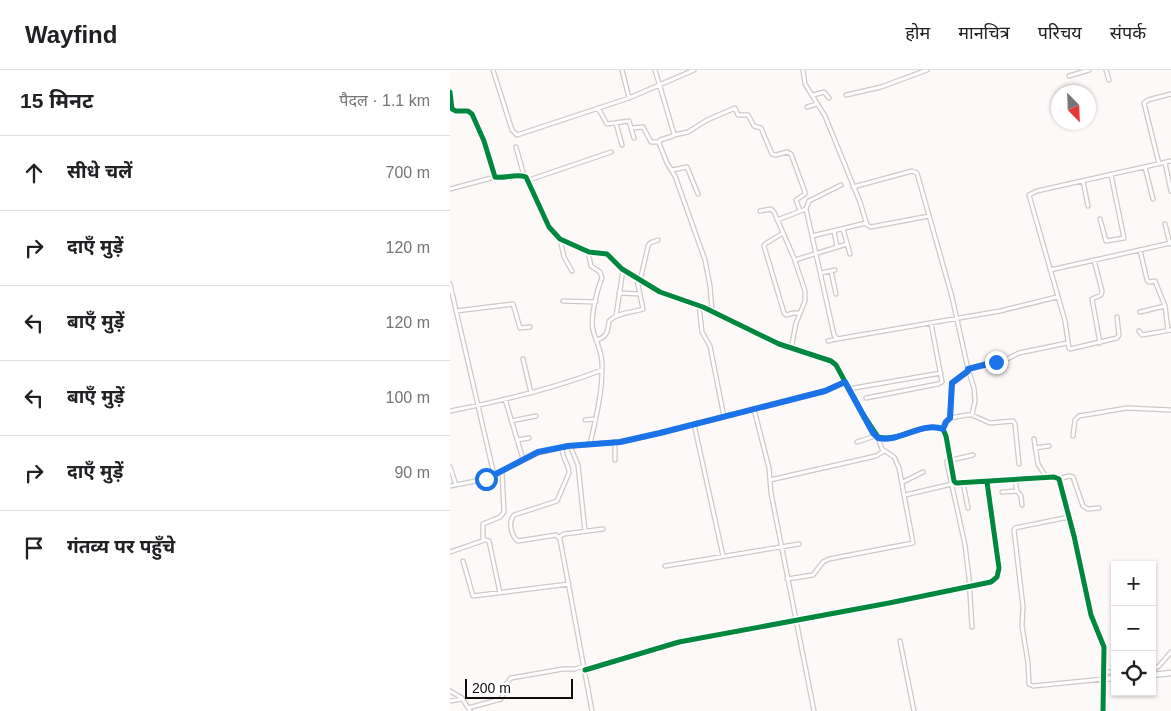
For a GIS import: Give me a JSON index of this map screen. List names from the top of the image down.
{
  "scale_bar": "200 m",
  "north": "bottom right",
  "page": {
    "header": "Wayfind",
    "nav": [
      "होम",
      "मानचित्र",
      "परिचय",
      "संपर्क"
    ],
    "heading": ["15 मिनट", "पैदल · 1.1 km"],
    "list": [
      ["सीधे चलें", "700 m"],
      ["दाएँ मुड़ें", "120 m"],
      ["बाएँ मुड़ें", "120 m"],
      ["बाएँ मुड़ें", "100 m"],
      ["दाएँ मुड़ें", "90 m"],
      "गंतव्य पर पहुँचे"
    ],
    "map_buttons": ["+", "−"],
    "scale": "200 m"
  }
}
